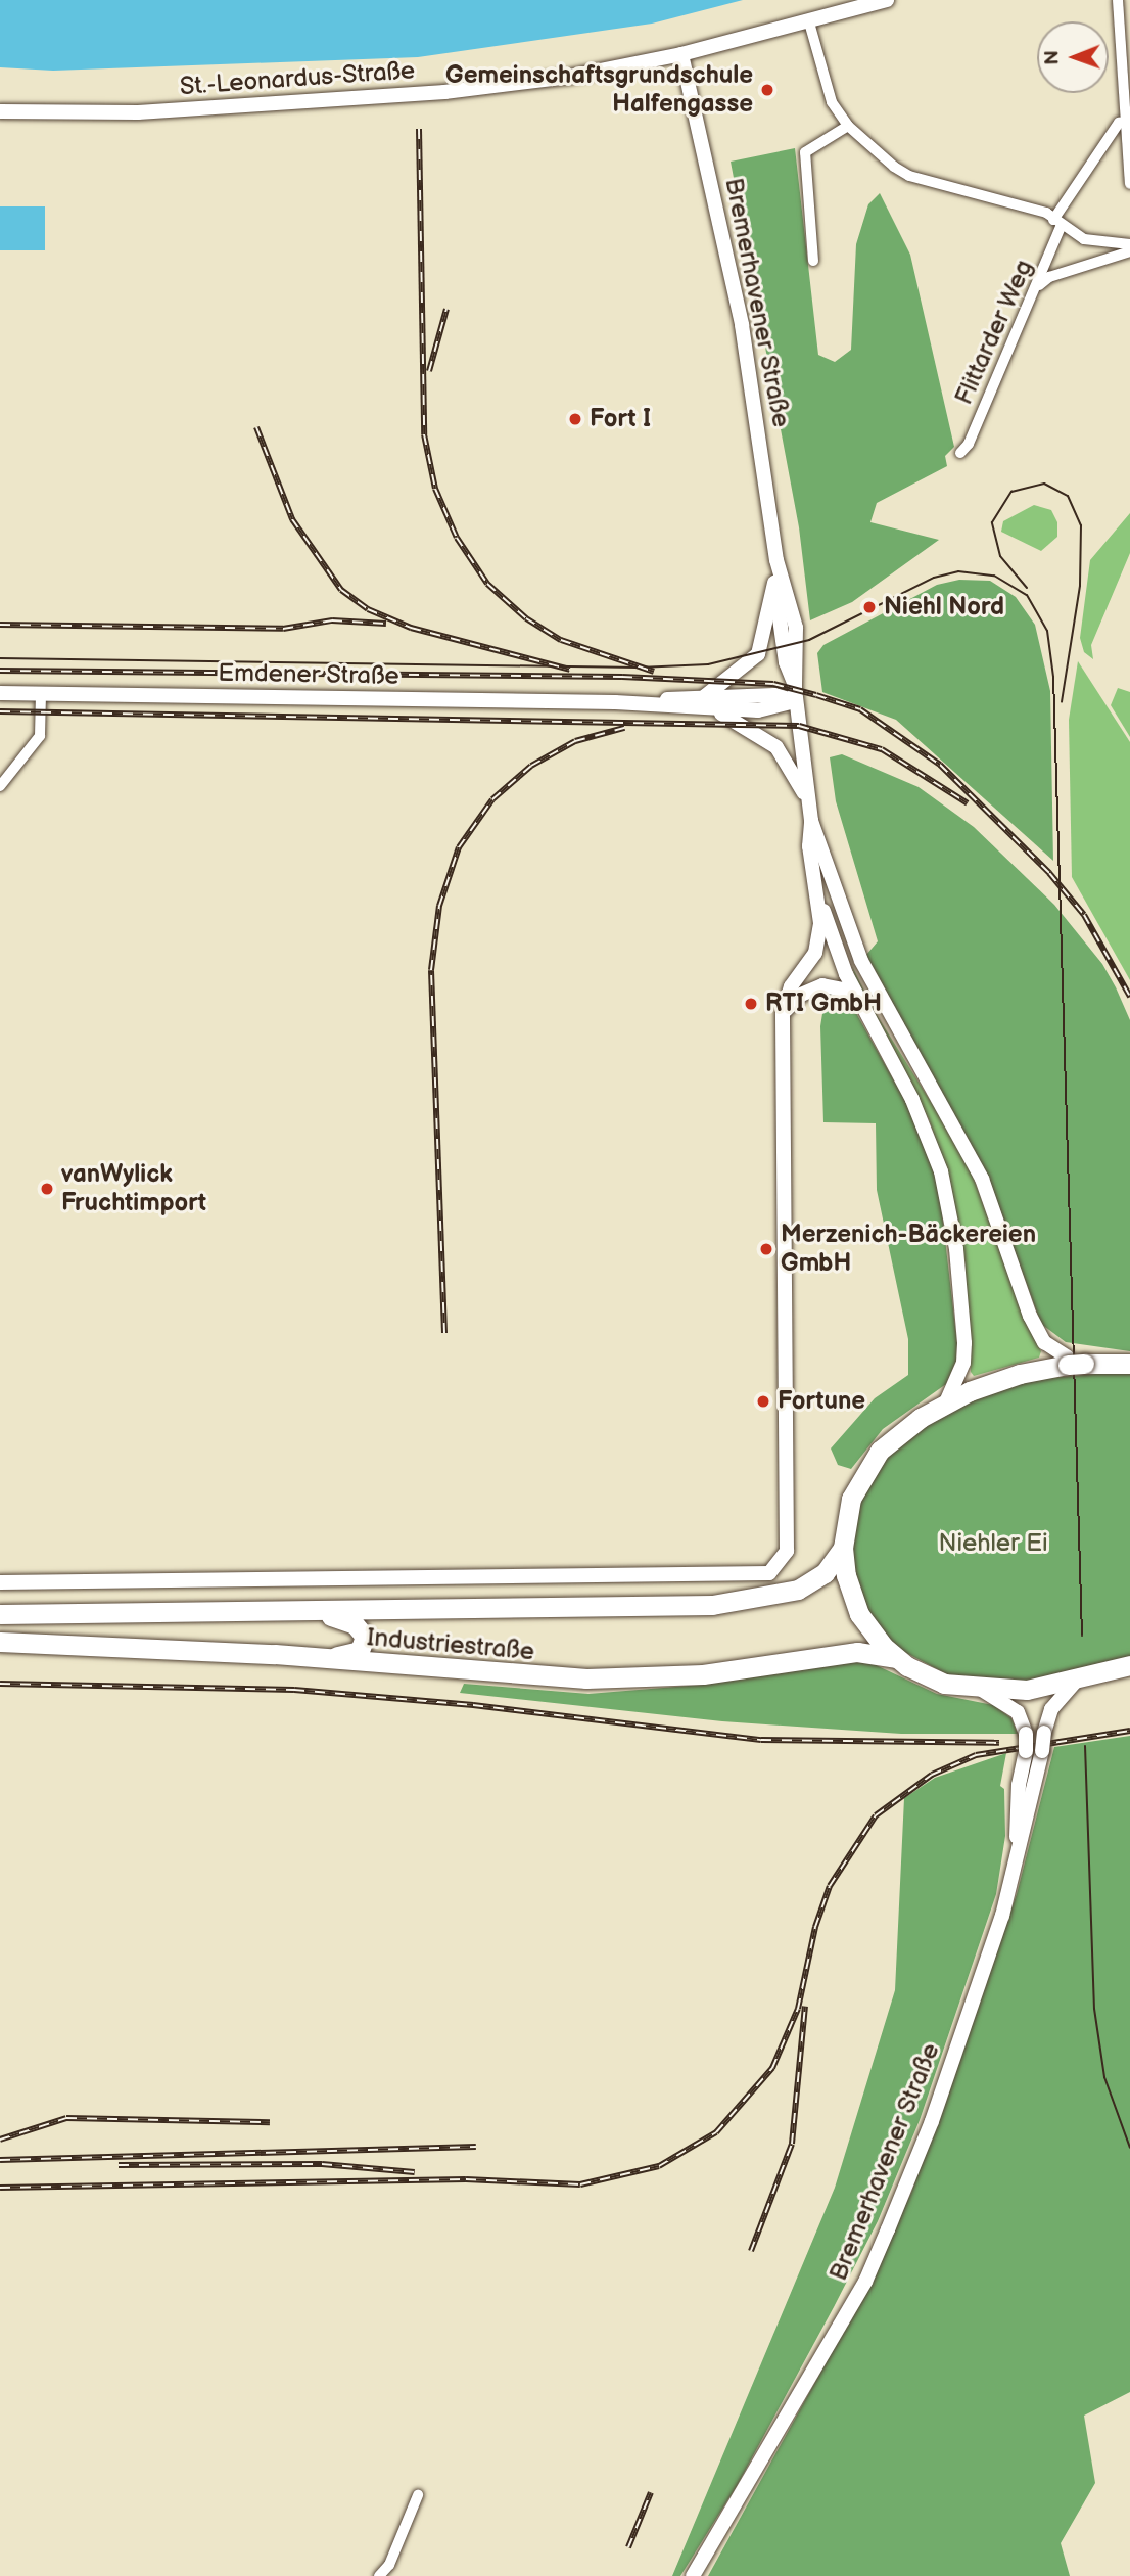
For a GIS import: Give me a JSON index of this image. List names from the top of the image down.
{
  "streets": {
    "highway": ["Industriestraße"],
    "street": [
      "St.-Leonardus-Straße",
      "Bremerhavener Straße",
      "Flittarder Weg",
      "Emdener Straße"
    ]
  },
  "crossings": [
    ["St.-Leonardus-Straße", "Bremerhavener Straße"],
    ["Bremerhavener Straße", "Emdener Straße"]
  ],
  "parks": ["Niehler Ei"],
  "places": [
    "Gemeinschaftsgrundschule Halfengasse",
    "Fort I",
    "Niehl Nord",
    "RTI GmbH",
    "vanWylick Fruchtimport",
    "Merzenich-Bäckereien GmbH",
    "Fortune"
  ],
  "north": "left"
}
